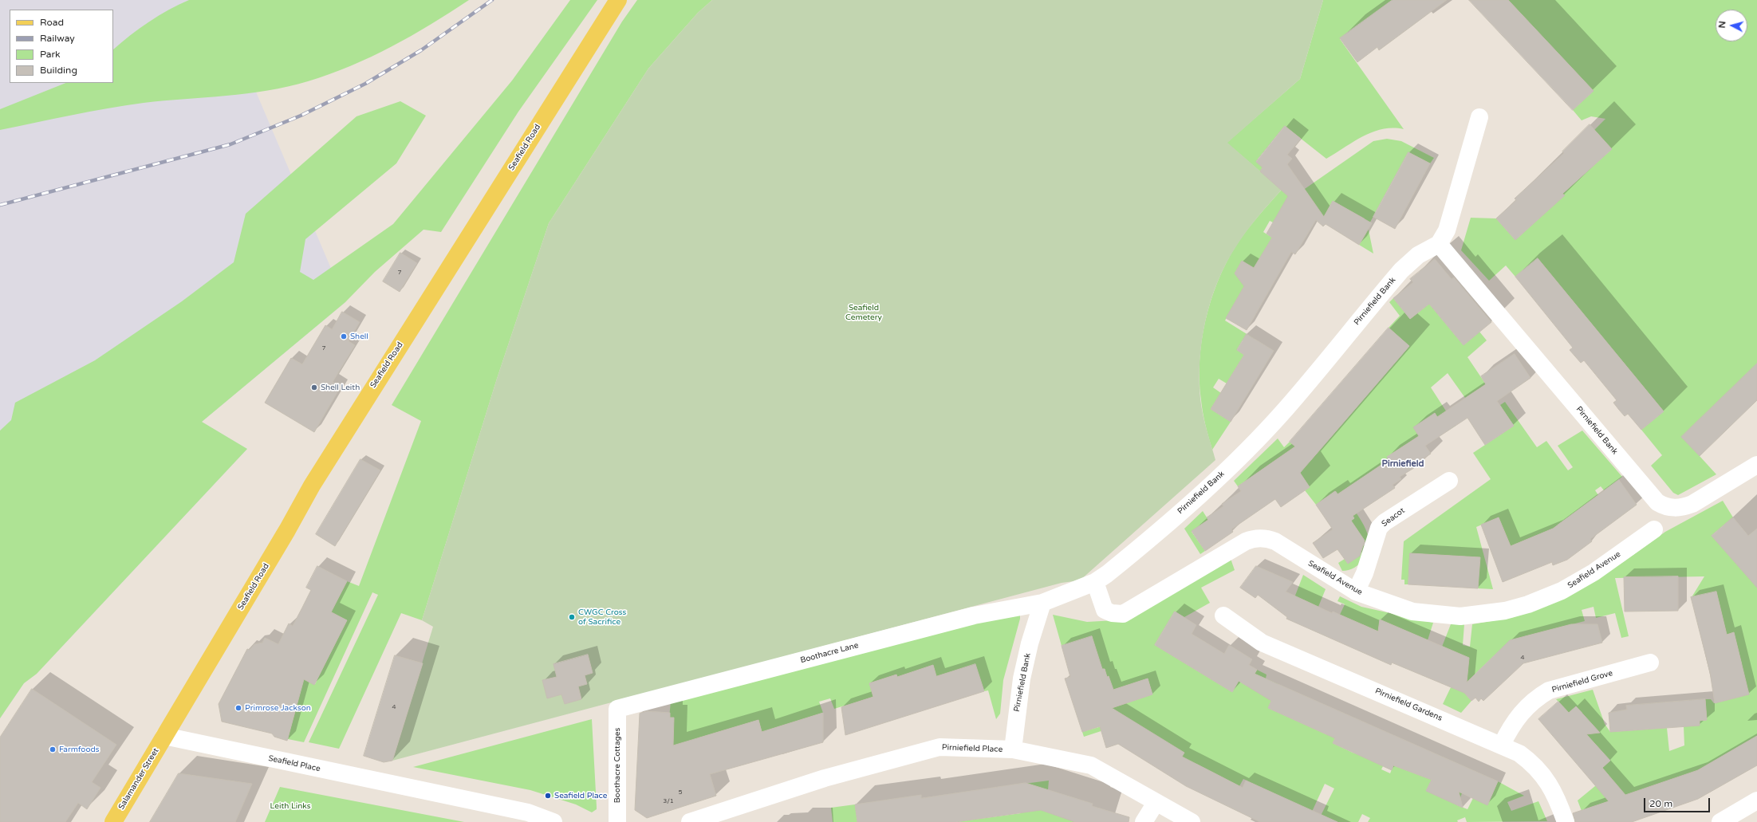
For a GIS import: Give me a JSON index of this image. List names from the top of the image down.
{
  "streets": {
    "main road": ["Seafield Road", "Salamander Street"],
    "street": [
      "Pirniefield Bank",
      "Seacot",
      "Seafield Avenue",
      "Boothacre Lane",
      "Pirniefield Grove",
      "Pirniefield Gardens",
      "Pirniefield Place",
      "Seafield Place",
      "Boothacre Cottages"
    ]
  },
  "crossings": [
    ["Seafield Road", "Seafield Place"],
    ["Seafield Road", "Salamander Street"],
    ["Pirniefield Bank", "Seafield Avenue"],
    ["Pirniefield Bank", "Boothacre Lane"],
    ["Pirniefield Bank", "Pirniefield Place"],
    ["Seacot", "Seafield Avenue"],
    ["Boothacre Lane", "Boothacre Cottages"],
    ["Pirniefield Grove", "Pirniefield Gardens"],
    ["Seafield Place", "Salamander Street"]
  ],
  "districts": ["Pirniefield"],
  "parks": ["Seafield Cemetery", "Leith Links"],
  "places": [
    "Shell",
    "Shell Leith",
    "CWGC Cross of Sacrifice",
    "Primrose Jackson",
    "Farmfoods",
    "Seafield Place"
  ],
  "house_numbers": [
    "7",
    "7",
    "4",
    "4",
    "5",
    "3/1"
  ],
  "legend": [
    "Road",
    "Railway",
    "Park",
    "Building"
  ],
  "scale_bar": "20 m",
  "north": "left"
}
